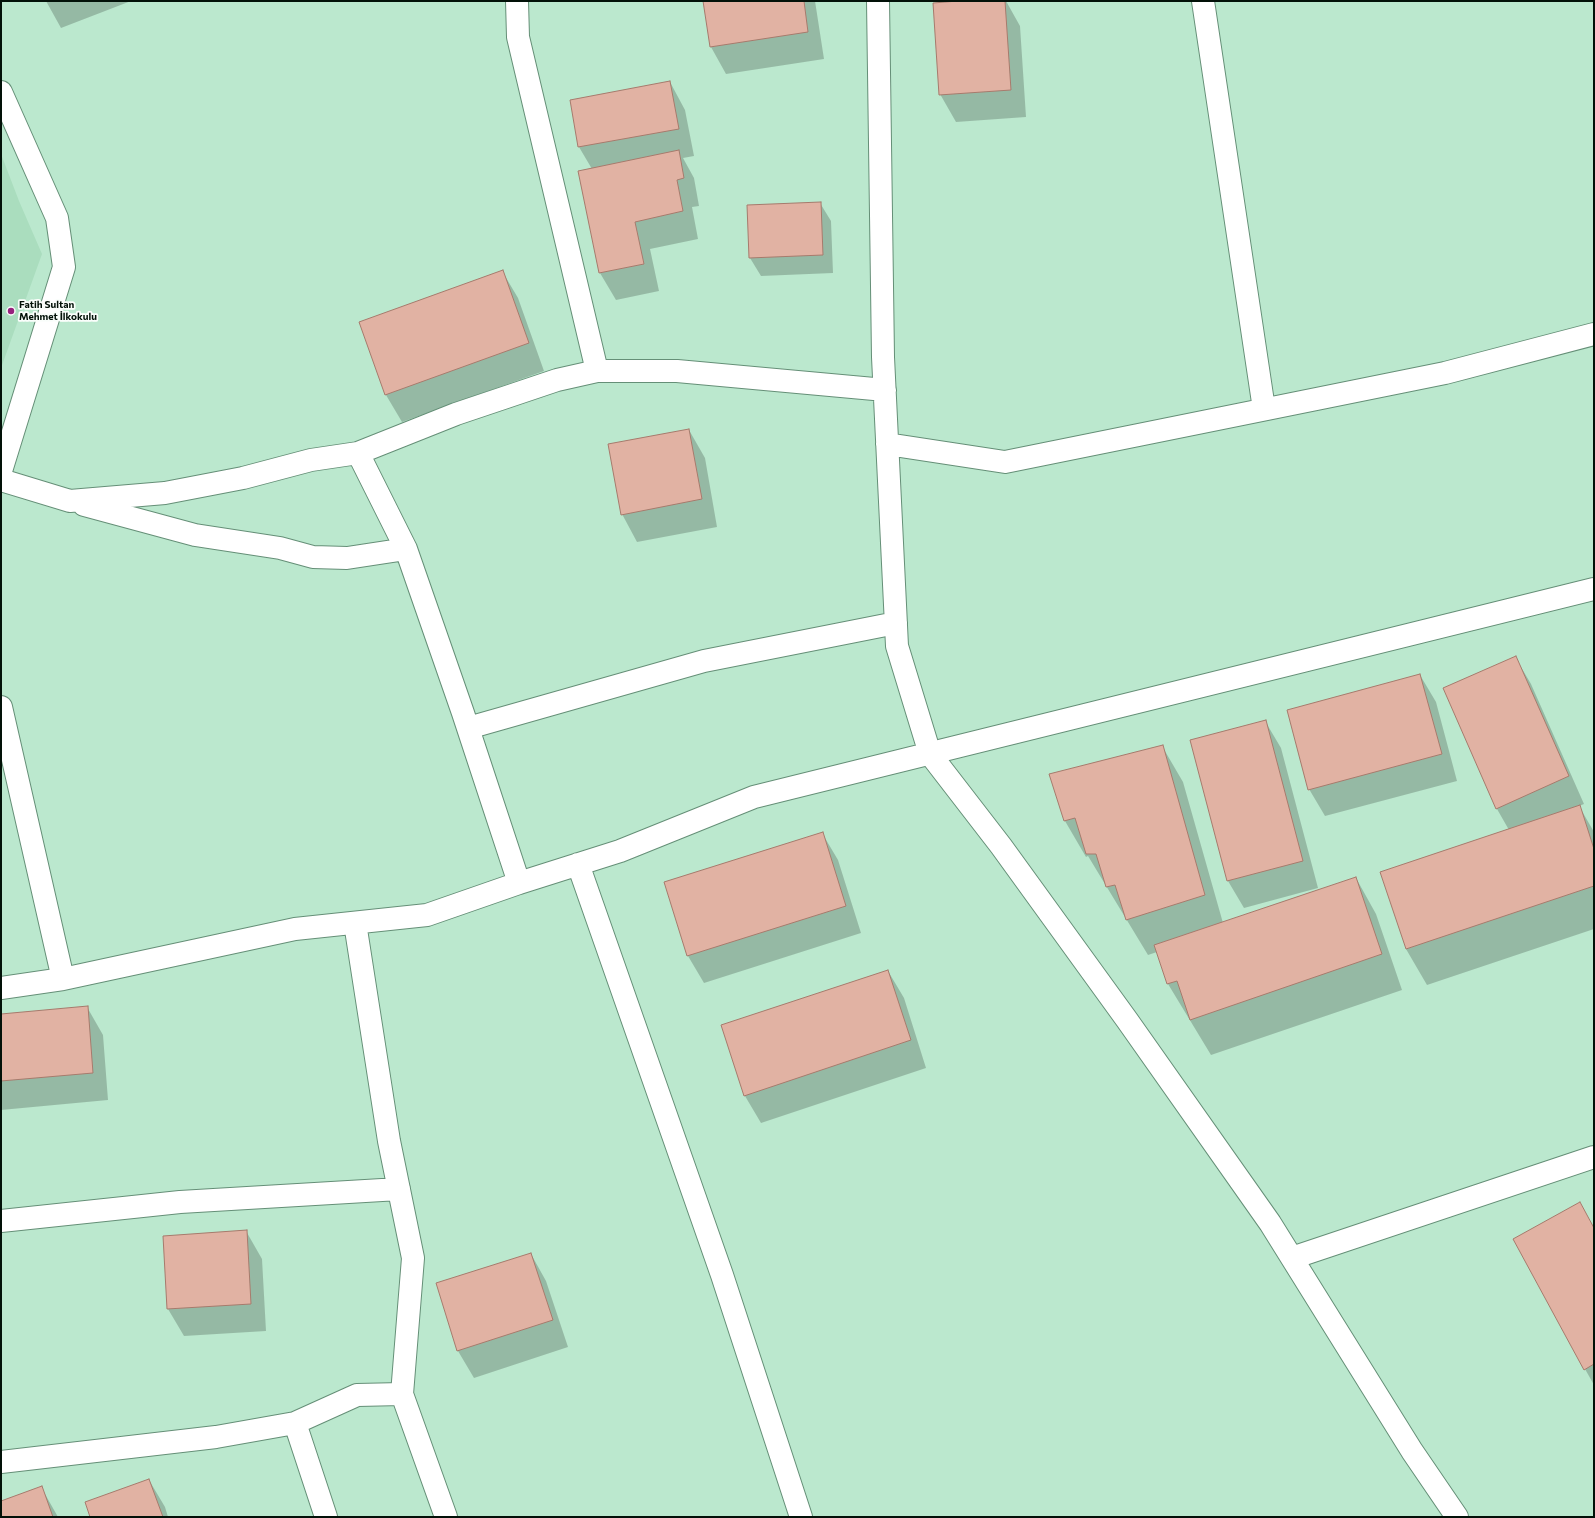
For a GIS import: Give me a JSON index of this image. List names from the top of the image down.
{
  "places": ["Fatih Sultan Mehmet İlkokulu"]
}
